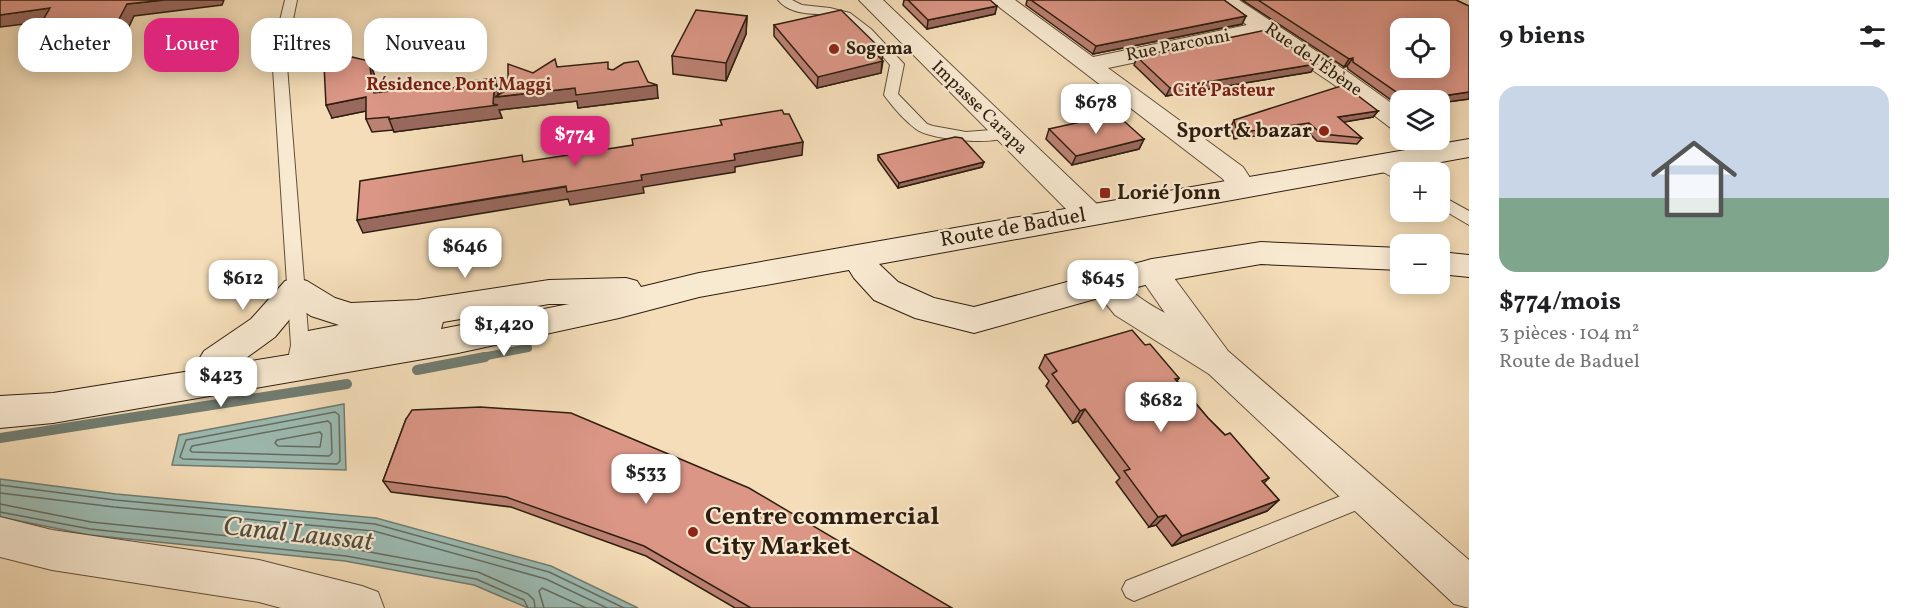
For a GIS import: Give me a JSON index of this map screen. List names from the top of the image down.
{
  "streets": {
    "street": [
      "Rue Parcouni",
      "Rue de l'Ébène",
      "Impasse Carapa",
      "Route de Baduel"
    ]
  },
  "crossings": [
    ["Rue Parcouni", "Rue de l'Ébène"],
    ["Impasse Carapa", "Route de Baduel"]
  ],
  "districts": ["Résidence Pont Maggi", "Cité Pasteur"],
  "water": ["Canal Laussat"],
  "places": {
    "other": ["Sogema", "Sport & bazar", "Centre commercial City Market"],
    "transit": ["Lorié Jonn"]
  },
  "page": {
    "heading": "9 biens",
    "map_buttons": ["+", "−"],
    "chip": [
      "Acheter",
      "Louer",
      "Filtres",
      "Nouveau"
    ],
    "list": [
      {
        "name": "$774/mois",
        "note": "3 pièces · 104 m² · Route de Baduel"
      }
    ],
    "price": [
      "$678",
      "$774",
      "$646",
      "$612",
      "$645",
      "$1,420",
      "$423",
      "$682",
      "$533"
    ]
  }
}
